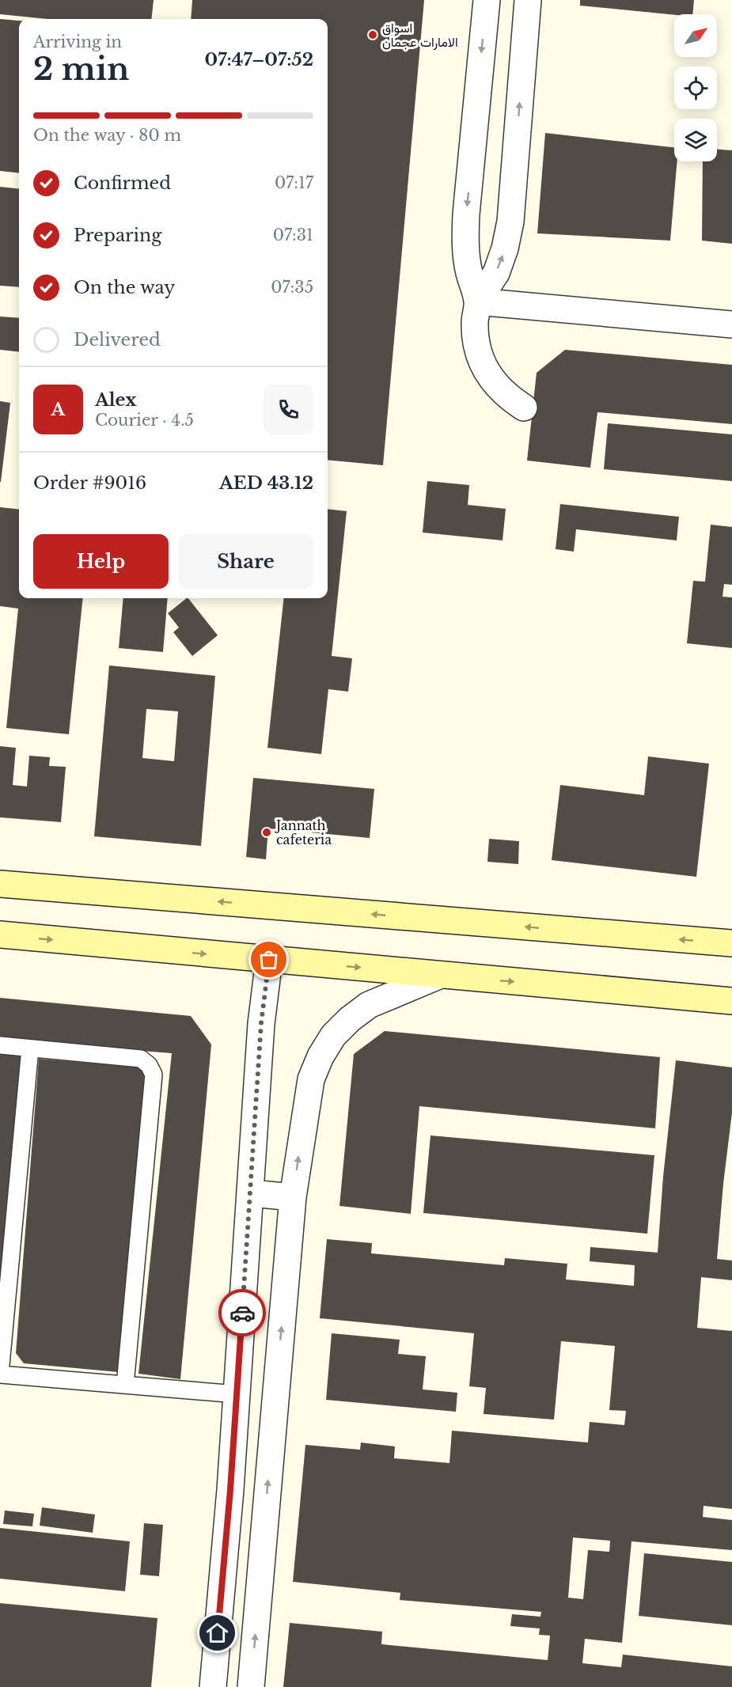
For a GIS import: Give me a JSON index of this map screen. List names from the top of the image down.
{
  "places": ["اسواق الامارات عجمان", "Jannath cafeteria"],
  "north": "top right",
  "page": {
    "heading": ["2 min", "Arriving in", "07:47–07:52"],
    "panel": [
      "Alex",
      "Courier · 4.5",
      "Order #9016",
      "AED 43.12"
    ],
    "bar": "On the way · 80 m",
    "list": [
      ["Confirmed", "07:17"],
      ["Preparing", "07:31"],
      ["On the way", "07:35"],
      "Delivered"
    ],
    "round": "A",
    "buttons": ["Help", "Share"]
  }
}
